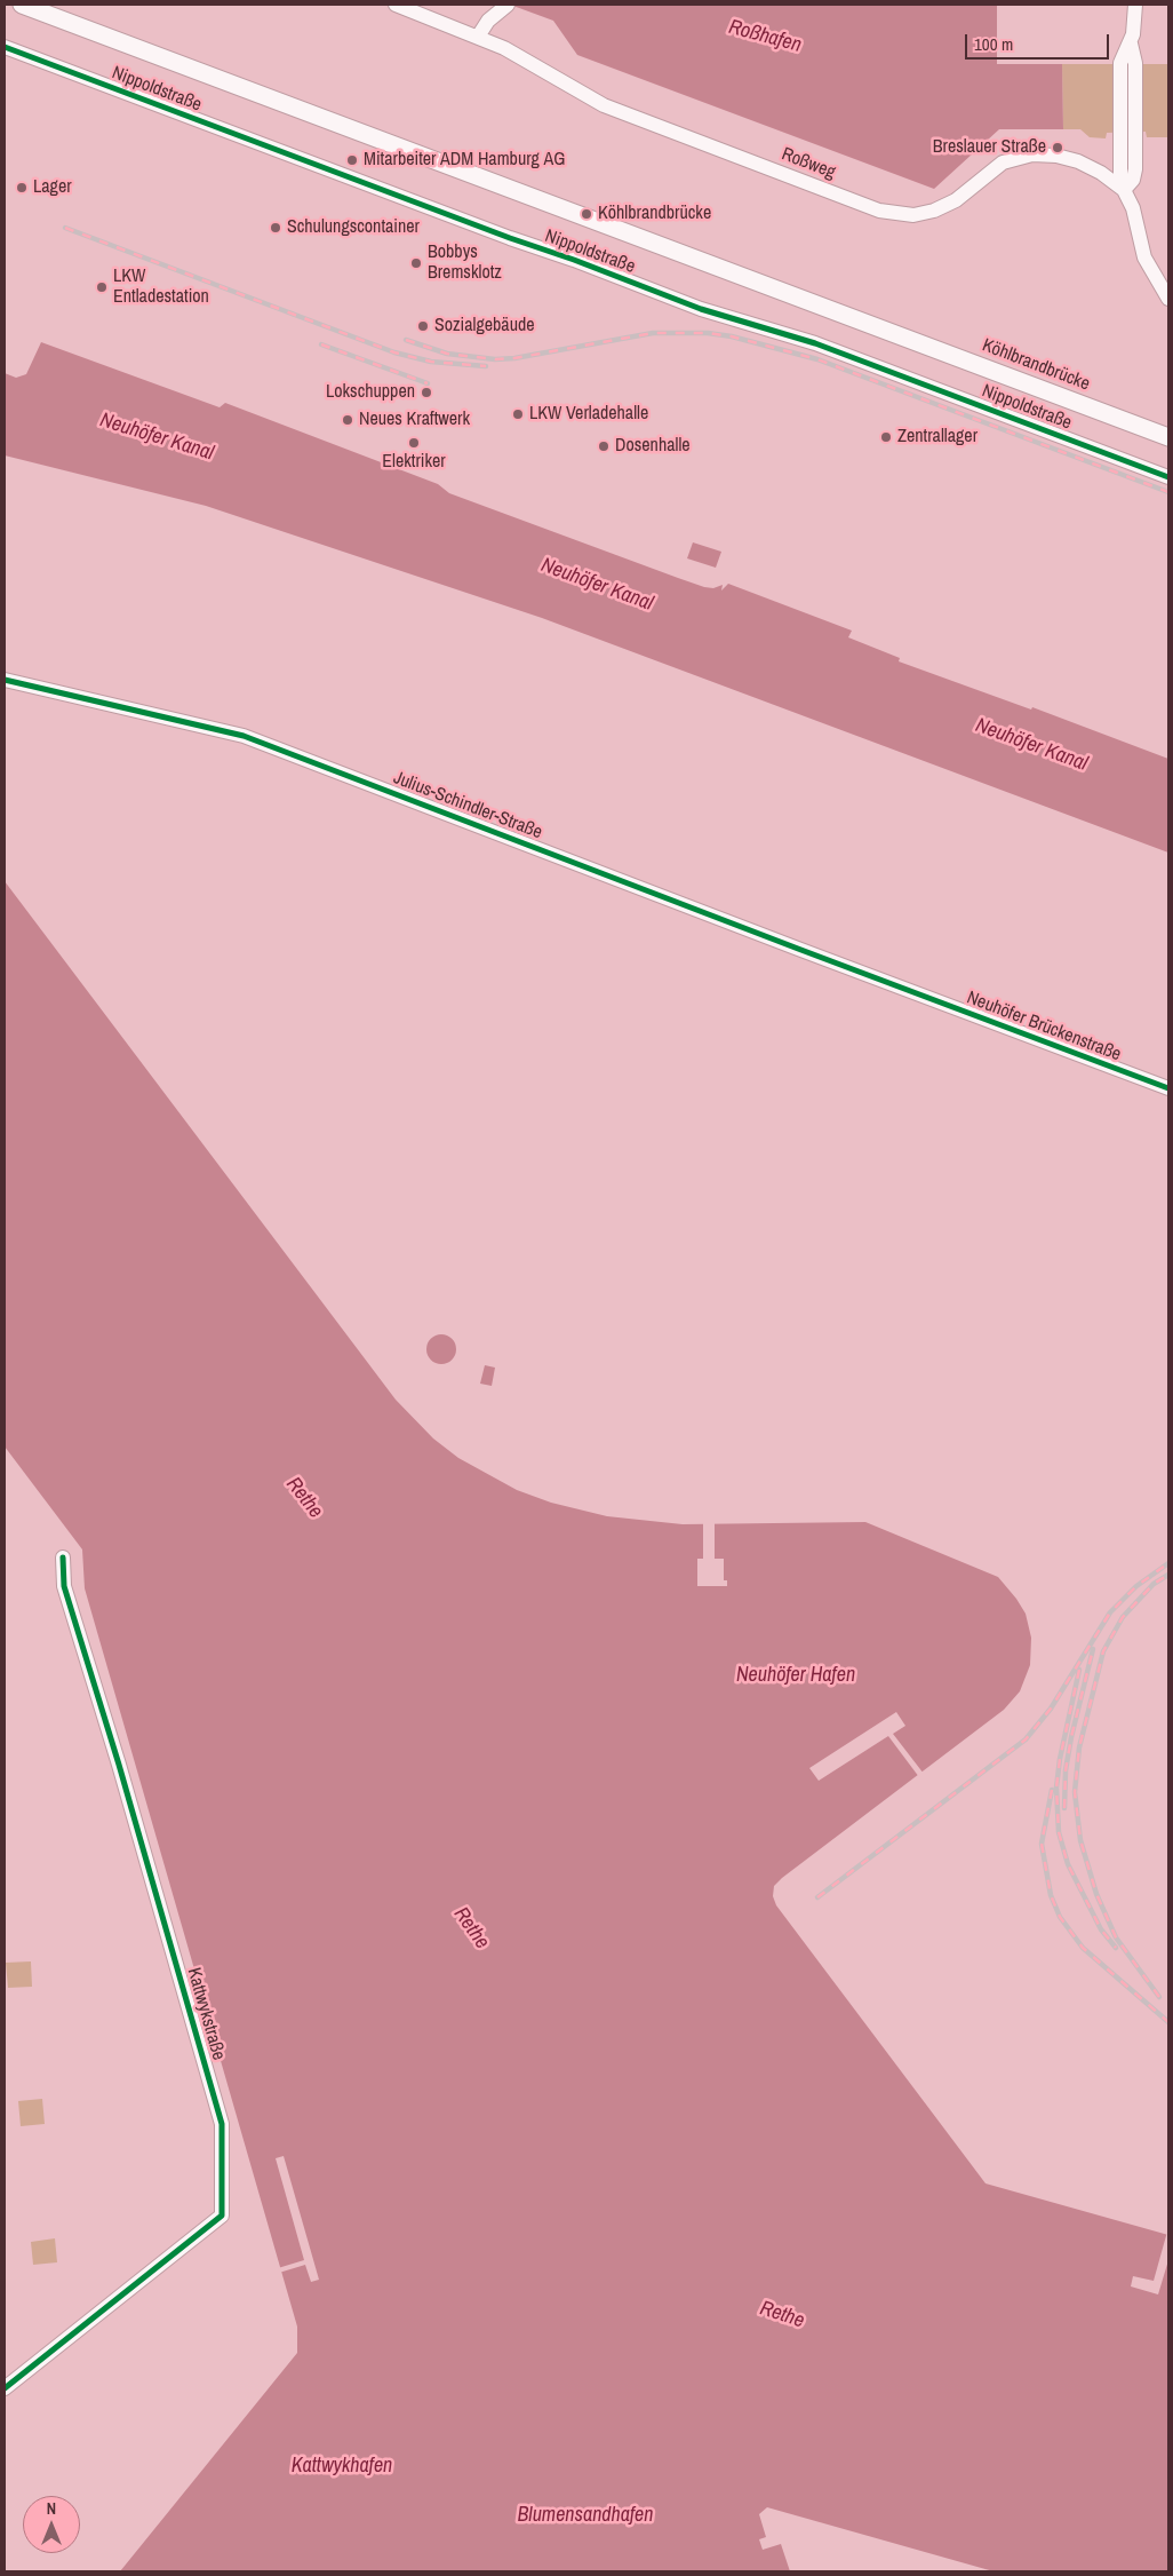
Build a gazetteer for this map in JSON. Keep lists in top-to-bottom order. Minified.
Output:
{"streets":{"main road":["Köhlbrandbrücke"],"street":["Nippoldstraße","Roßweg","Julius-Schindler-Straße","Neuhöfer Brückenstraße","Kattwykstraße"]},"crossings":[["Julius-Schindler-Straße","Neuhöfer Brückenstraße"]],"water":["Roßhafen","Neuhöfer Kanal","Rethe","Neuhöfer Hafen","Kattwykhafen","Blumensandhafen"],"places":["Breslauer Straße","Mitarbeiter ADM Hamburg AG","Lager","Köhlbrandbrücke","Schulungscontainer","Bobbys Bremsklotz","LKW Entladestation","Sozialgebäude","Lokschuppen","LKW Verladehalle","Neues Kraftwerk","Zentrallager","Elektriker","Dosenhalle"],"scale_bar":"100 m","north":"top"}
